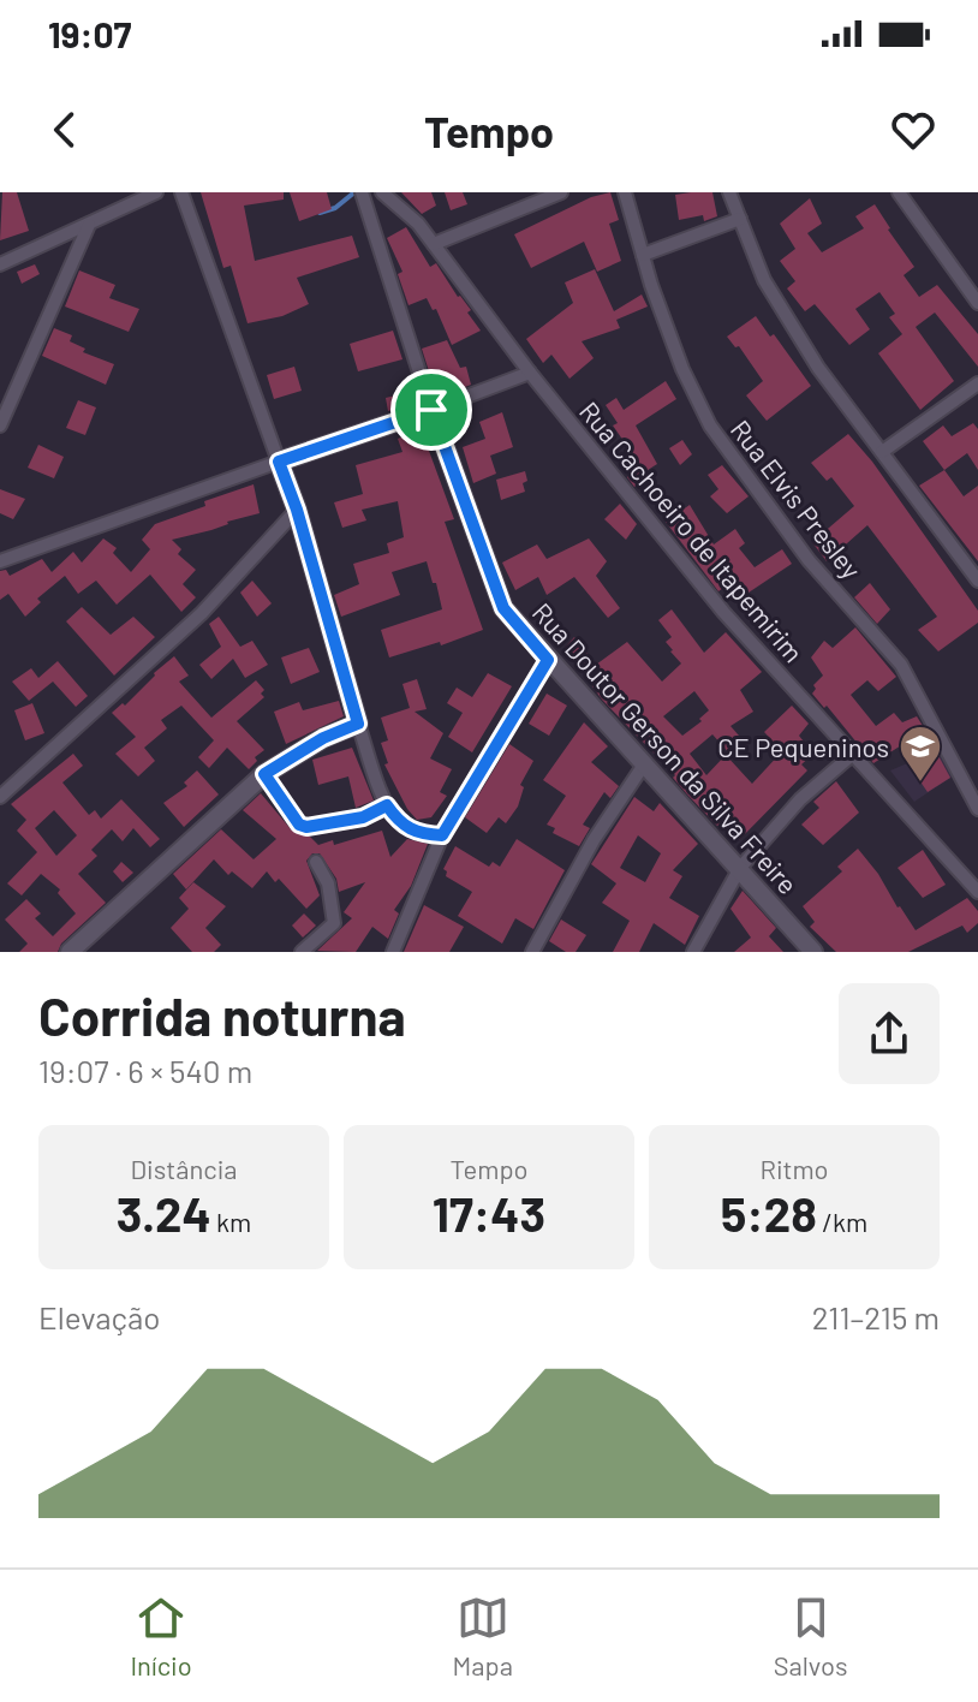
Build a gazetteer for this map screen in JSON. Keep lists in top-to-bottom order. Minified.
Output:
{"streets":{"street":["Rua Elvis Presley","Rua Cachoeiro de Itapemirim","Rua Doutor Gerson da Silva Freire"]},"places":{"school or university":["CE Pequeninos"]},"page":{"status":"19:07","header":"Tempo","heading":["Corrida noturna","19:07 · 6 × 540 m"],"stats":[["Distância","3.24 km"],["Tempo","17:43"],["Ritmo","5:28 /km"]],"chart":["Elevação","211–215 m"],"tabs":["Início","Mapa","Salvos"]}}
